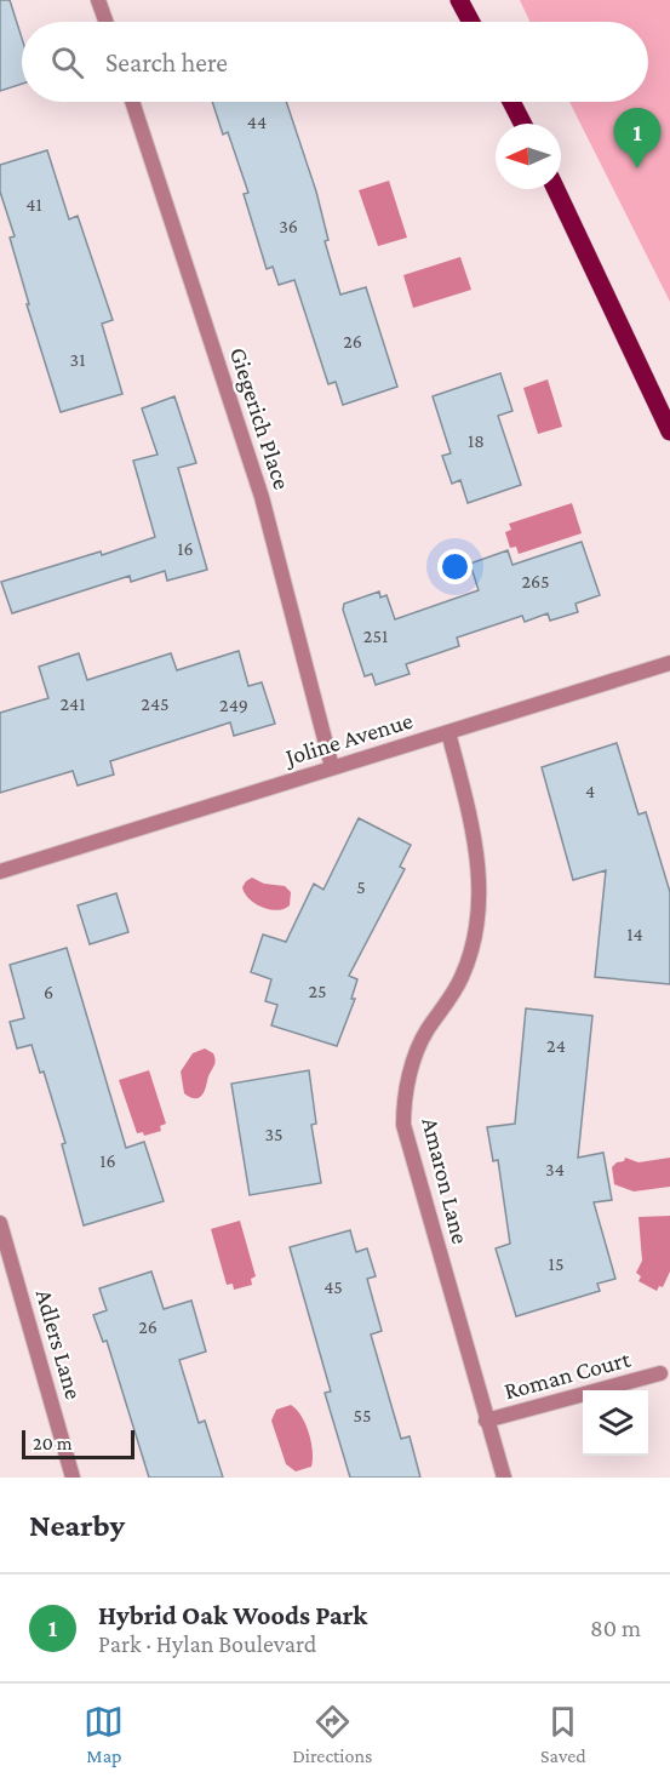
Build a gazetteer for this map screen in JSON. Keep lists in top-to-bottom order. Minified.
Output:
{"streets":{"street":["Giegerich Place","Joline Avenue","Amaron Lane","Adlers Lane","Roman Court"]},"crossings":[["Giegerich Place","Joline Avenue"],["Joline Avenue","Amaron Lane"],["Amaron Lane","Roman Court"]],"house_numbers":["44","41","36","26","31","18","16","265","251","241","245","249","4","5","14","25","6","24","35","16","34","15","45","26","55"],"scale_bar":"20 m","north":"left","page":{"search":"Search here","pins":"1","scale":"20 m","heading":"Nearby","list":[{"mark":"1","name":"Hybrid Oak Woods Park","note":"Park · Hylan Boulevard","value":"80 m"}],"nav":["Map","Directions","Saved"]}}
